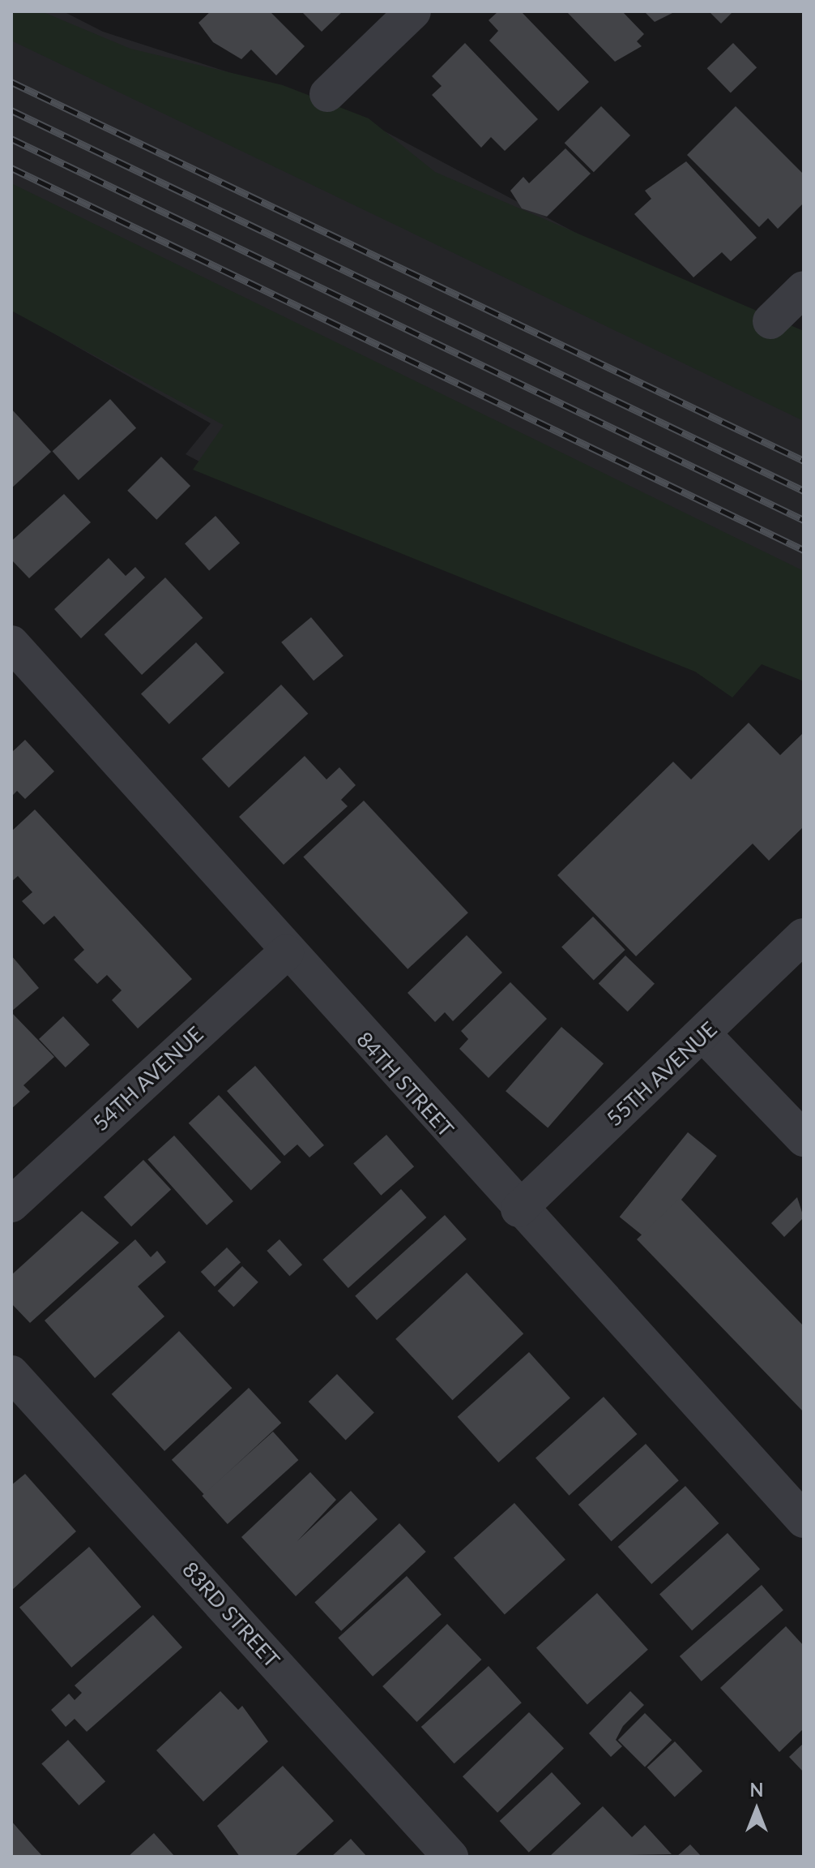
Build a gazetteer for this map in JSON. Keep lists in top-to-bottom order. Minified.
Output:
{"streets":{"street":["55TH AVENUE","54TH AVENUE","84TH STREET","83RD STREET"]},"crossings":[["55TH AVENUE","84TH STREET"],["54TH AVENUE","84TH STREET"]],"north":"top"}
